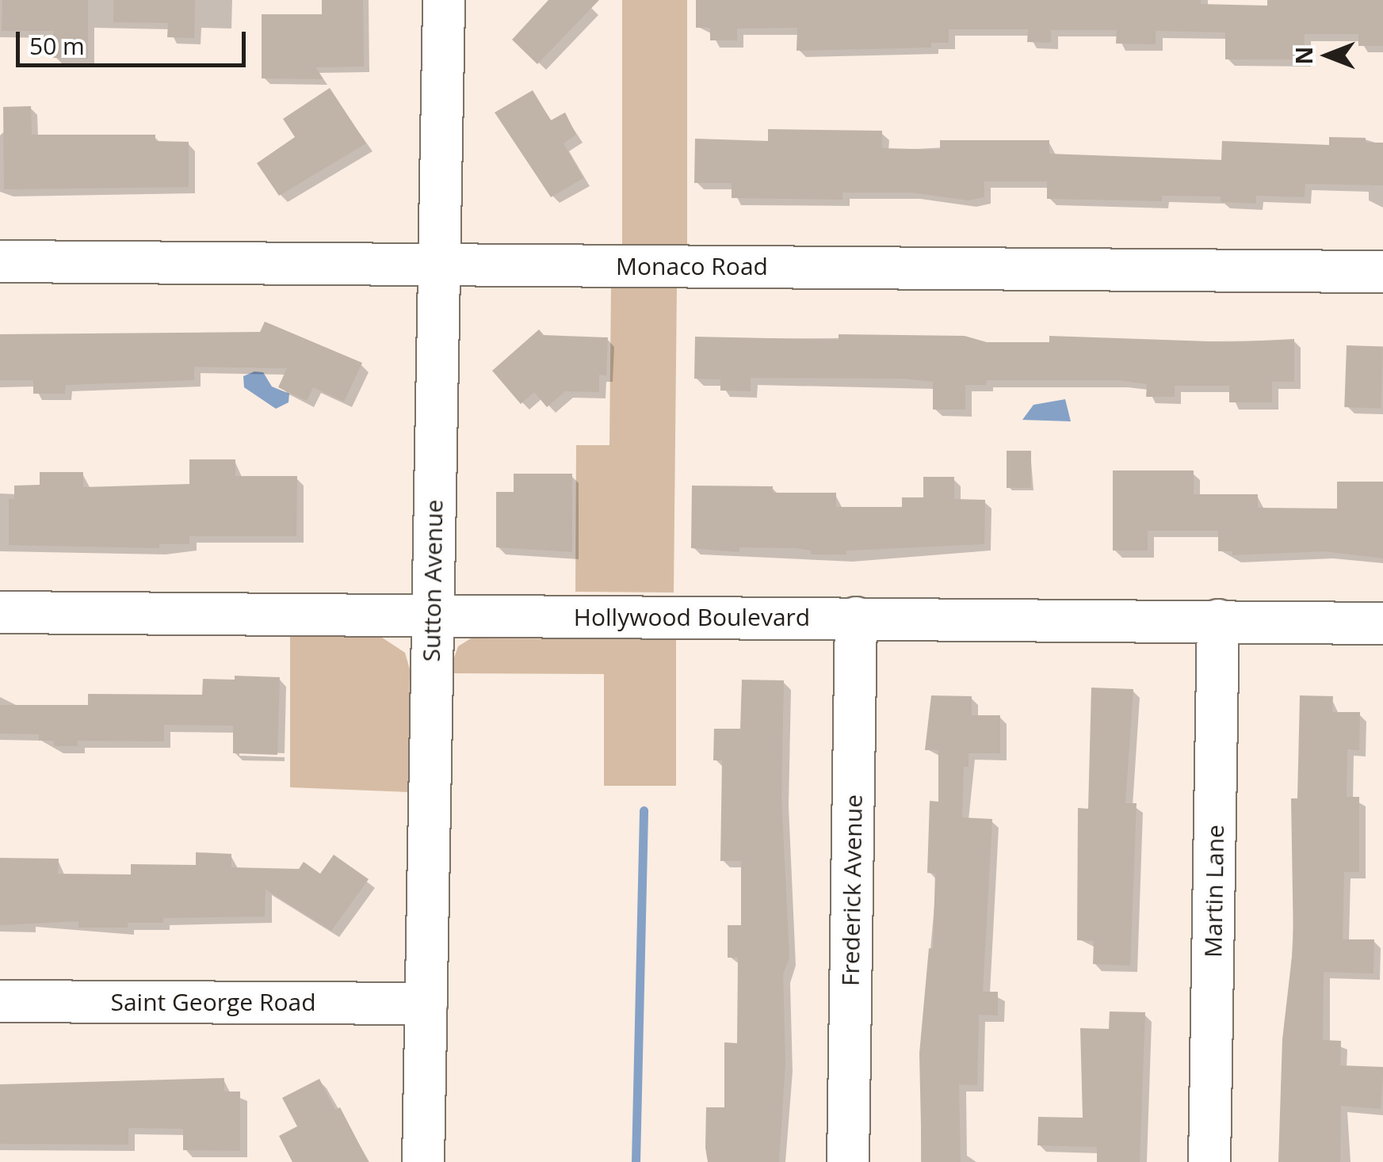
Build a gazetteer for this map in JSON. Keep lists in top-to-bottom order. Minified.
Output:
{"streets":{"street":["Monaco Road","Sutton Avenue","Hollywood Boulevard","Frederick Avenue","Martin Lane","Saint George Road"]},"crossings":[["Monaco Road","Sutton Avenue"],["Sutton Avenue","Hollywood Boulevard"],["Sutton Avenue","Saint George Road"],["Hollywood Boulevard","Frederick Avenue"],["Hollywood Boulevard","Martin Lane"]],"scale_bar":"50 m","north":"left"}
